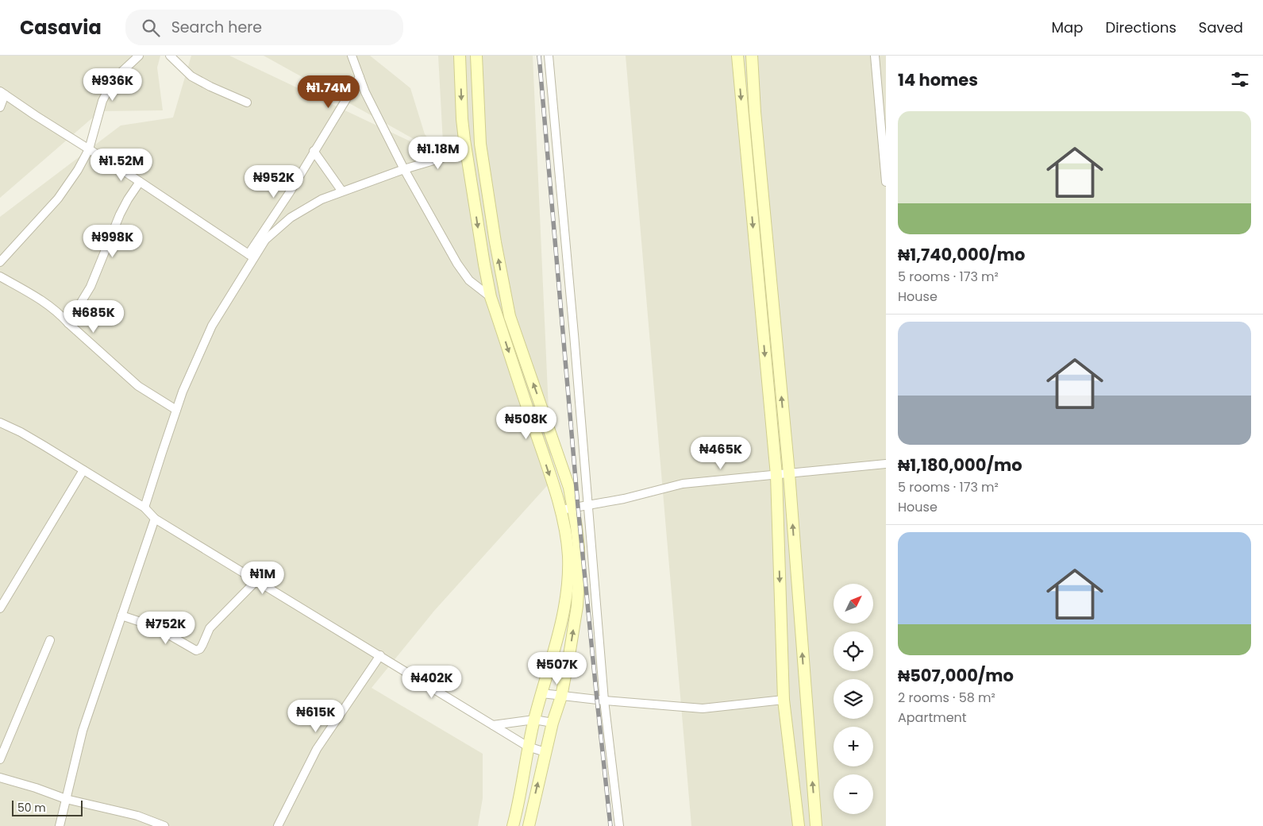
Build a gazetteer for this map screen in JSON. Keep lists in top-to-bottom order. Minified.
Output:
{"scale_bar":"50 m","north":"top right","page":{"header":"Casavia","search":"Search here","nav":["Map","Directions","Saved"],"heading":"14 homes","price":["₦936K","₦1.74M","₦1.18M","₦1.52M","₦952K","₦998K","₦685K","₦508K","₦465K","₦1M","₦752K","₦507K","₦402K","₦615K"],"list":[{"name":"₦1,740,000/mo","note":"5 rooms · 173 m² · House"},{"name":"₦1,180,000/mo","note":"5 rooms · 173 m² · House"},{"name":"₦507,000/mo","note":"2 rooms · 58 m² · Apartment"}],"map_buttons":["+","−"],"scale":"50 m"}}
